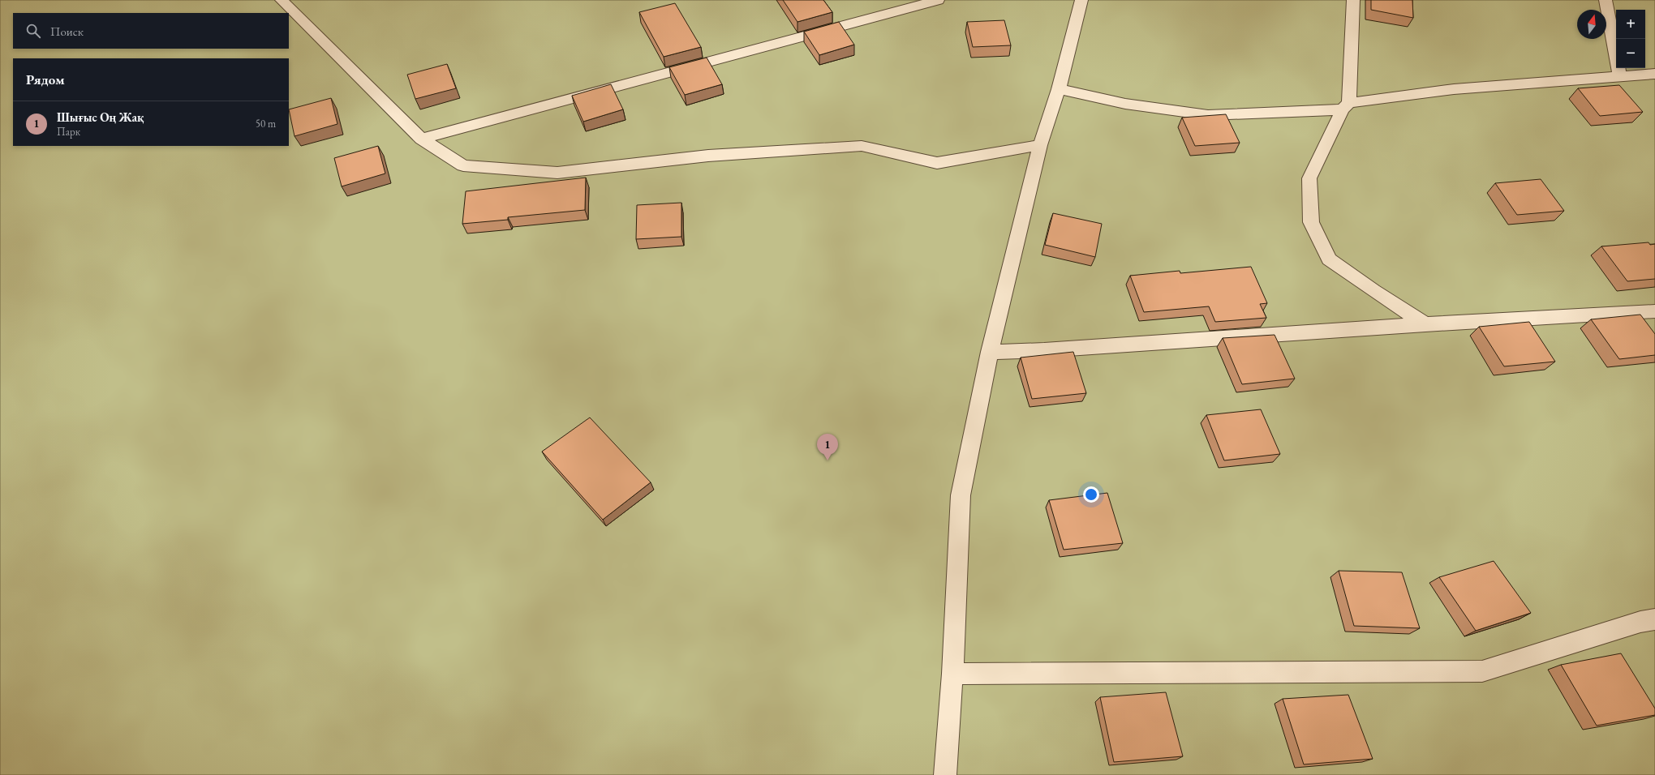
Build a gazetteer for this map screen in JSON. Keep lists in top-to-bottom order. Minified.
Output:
{"north":"top","page":{"map_buttons":["+","−"],"search":"Поиск","heading":"Рядом","list":[{"mark":"1","name":"Шығыс Оң Жақ","note":"Парк","value":"50 m"}],"pins":"1"}}
